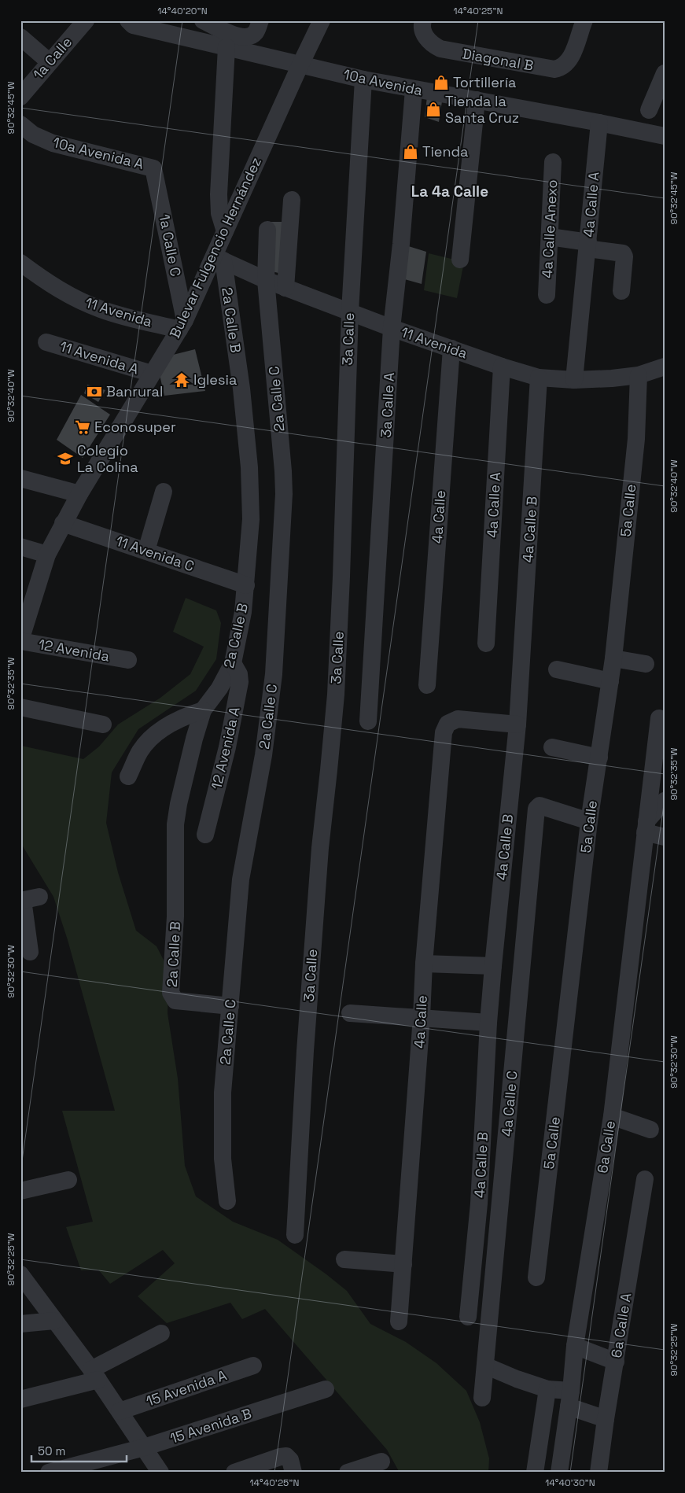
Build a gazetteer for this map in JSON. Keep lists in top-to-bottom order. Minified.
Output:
{"streets":{"street":["1a Calle","Diagonal B","10a Avenida","10a Avenida A","4a Calle A","4a Calle Anexo","1a Calle C","Bulevar Fulgencio Hernández","11 Avenida","2a Calle B","3a Calle","11 Avenida A","2a Calle C","3a Calle A","5a Calle","4a Calle","4a Calle B","11 Avenida C","12 Avenida","12 Avenida A","4a Calle C","6a Calle","6a Calle A","15 Avenida A","15 Avenida B"]},"crossings":[["10a Avenida","4a Calle A"],["10a Avenida","Bulevar Fulgencio Hernández"],["10a Avenida","3a Calle"],["10a Avenida","3a Calle A"],["10a Avenida A","1a Calle C"],["4a Calle A","11 Avenida"],["1a Calle C","Bulevar Fulgencio Hernández"],["1a Calle C","11 Avenida"],["Bulevar Fulgencio Hernández","11 Avenida"],["Bulevar Fulgencio Hernández","2a Calle B"],["Bulevar Fulgencio Hernández","11 Avenida A"],["Bulevar Fulgencio Hernández","11 Avenida C"],["Bulevar Fulgencio Hernández","12 Avenida"],["11 Avenida","2a Calle B"],["11 Avenida","3a Calle"],["11 Avenida","2a Calle C"],["11 Avenida","3a Calle A"],["11 Avenida","5a Calle"],["11 Avenida","4a Calle"],["11 Avenida","4a Calle B"],["2a Calle B","2a Calle C"],["2a Calle B","11 Avenida C"],["2a Calle B","12 Avenida A"],["5a Calle","4a Calle C"],["4a Calle","4a Calle B"]],"districts":["La 4a Calle"],"places":{"shop":["Tortillería","Tienda la Santa Cruz","Tienda"],"temple":["Iglesia"],"bank":["Banrural"],"supermarket":["Econosuper"],"school or university":["Colegio La Colina"]},"scale_bar":"50 m","coordinates":["14°40'20\"N","14°40'25\"N","90°32'45\"W","90°32'40\"W","90°32'35\"W","90°32'30\"W","90°32'25\"W","14°40'30\"N"]}
